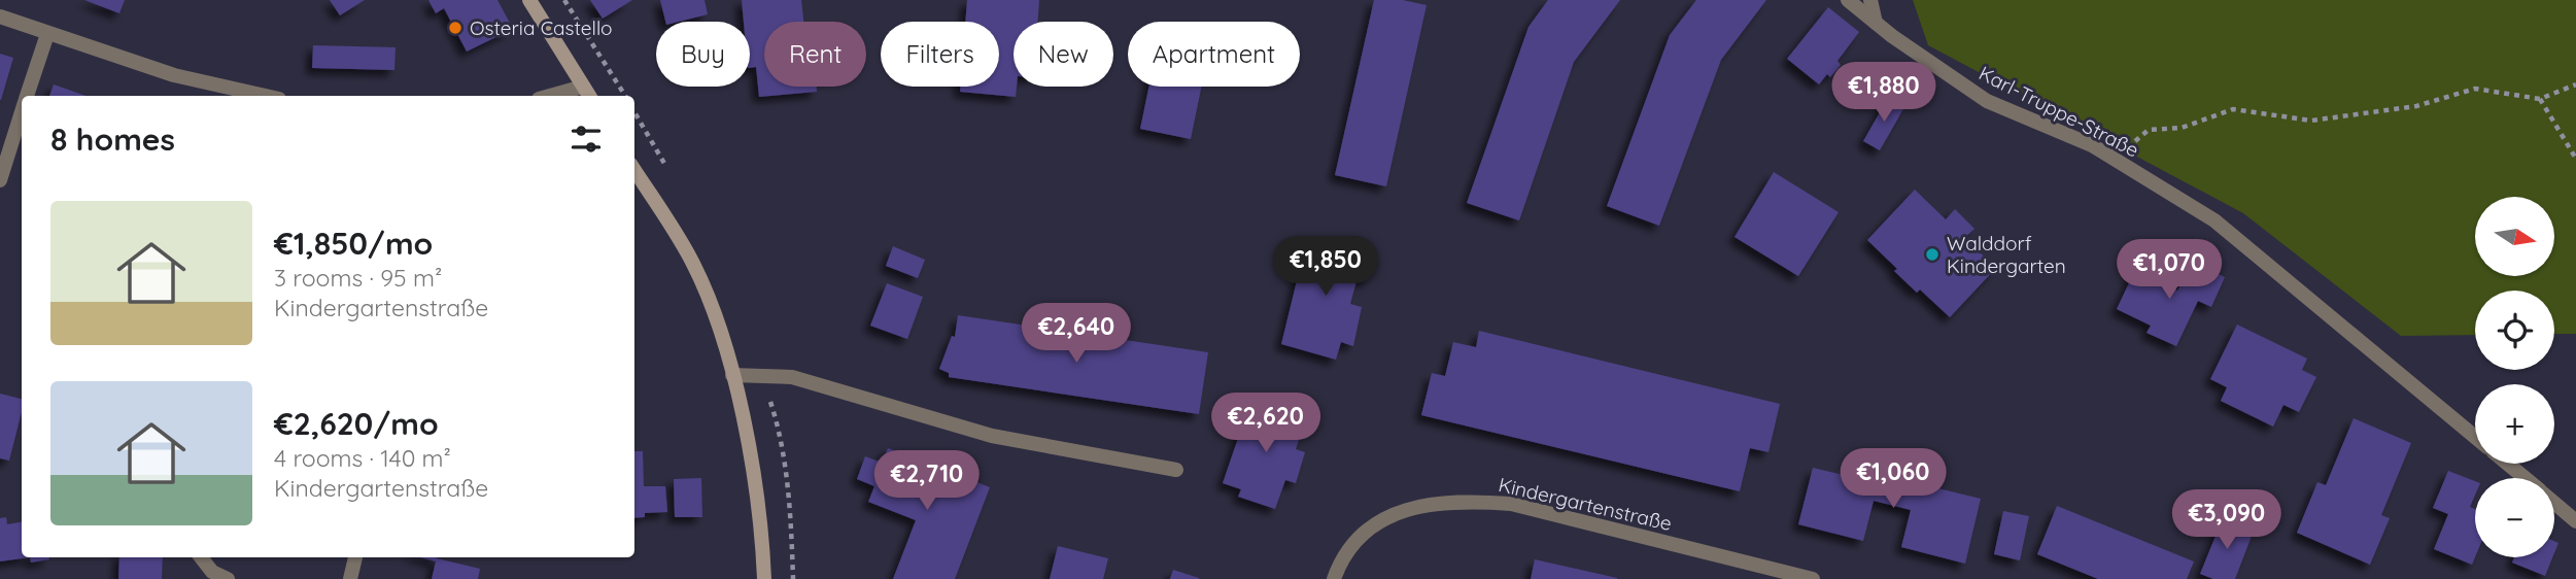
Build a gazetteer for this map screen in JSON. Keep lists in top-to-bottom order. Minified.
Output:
{"streets":{"street":["Karl-Truppe-Straße","Kindergartenstraße"]},"places":["Osteria Castello","Walddorf Kindergarten"],"north":"right","page":{"chip":["Buy","Rent","Filters","New","Apartment"],"price":["€1,880","€1,850","€1,070","€2,640","€2,620","€1,060","€2,710","€3,090"],"heading":"8 homes","list":[{"name":"€1,850/mo","note":"3 rooms · 95 m² · Kindergartenstraße"},{"name":"€2,620/mo","note":"4 rooms · 140 m² · Kindergartenstraße"}],"map_buttons":["+","−"]}}
